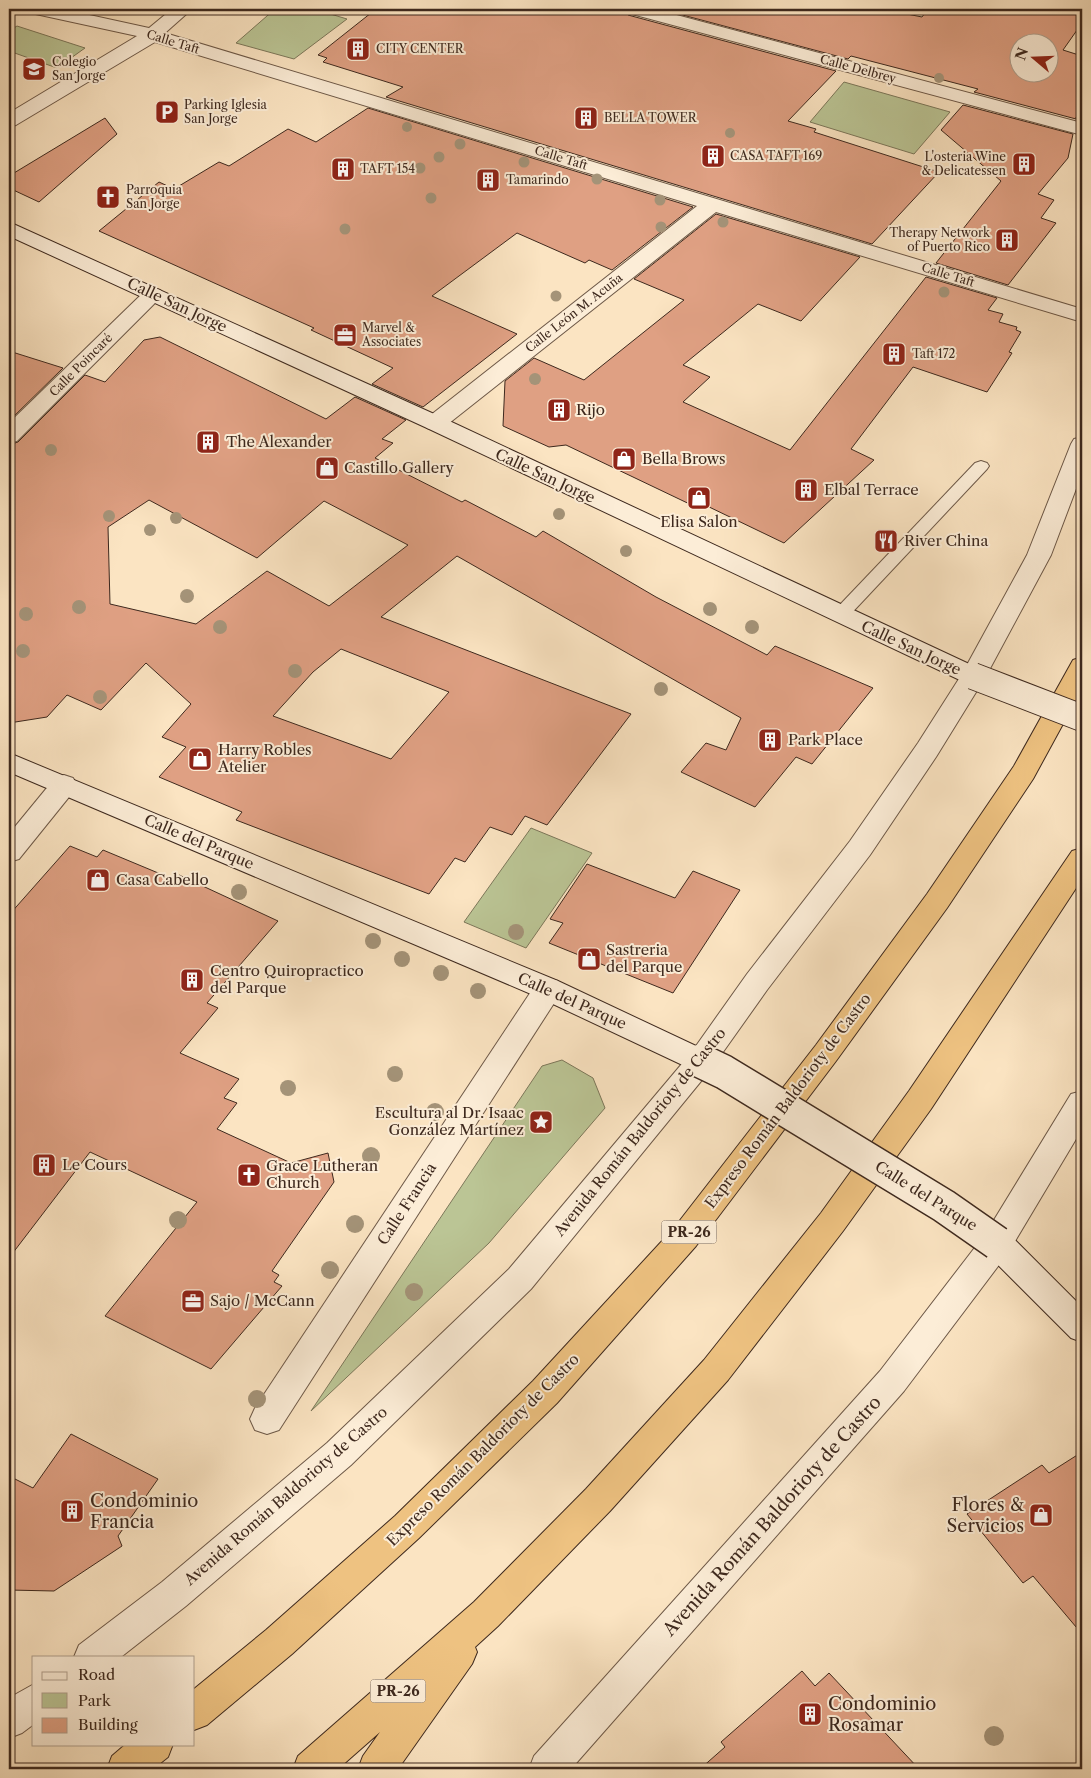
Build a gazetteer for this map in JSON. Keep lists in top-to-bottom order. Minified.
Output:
{"streets":{"highway":["Expreso Román Baldorioty de Castro","PR-26"],"street":["Calle Taft","Calle Delbrey","Calle San Jorge","Calle León M. Acuña","Calle Poincaré","Calle del Parque","Avenida Román Baldorioty de Castro","Calle Francia"]},"crossings":[["Calle Taft","Calle León M. Acuña"],["Calle San Jorge","Calle León M. Acuña"],["Calle San Jorge","Calle Poincaré"],["Calle San Jorge","Avenida Román Baldorioty de Castro"],["Calle del Parque","Avenida Román Baldorioty de Castro"],["Calle del Parque","Calle Francia"]],"places":{"building":["CITY CENTER","BELLA TOWER","CASA TAFT 169","L'osteria Wine & Delicatessen","TAFT 154","Tamarindo","Therapy Network of Puerto Rico","Taft 172","Rijo","The Alexander","Elbal Terrace","Park Place","Centro Quiropractico del Parque","Le Cours","Condominio Francia","Condominio Rosamar"],"school or university":["Colegio San Jorge"],"parking":["Parking Iglesia San Jorge"],"church":["Parroquia San Jorge","Grace Lutheran Church"],"office":["Marvel & Associates","Sajo / McCann"],"shop":["Bella Brows","Castillo Gallery","Elisa Salon","Harry Robles Atelier","Casa Cabello","Sastreria del Parque","Flores & Servicios"],"restaurant":["River China"],"place":["Escultura al Dr. Isaac González Martínez"]},"legend":["Road","Park","Building"],"north":"left"}
